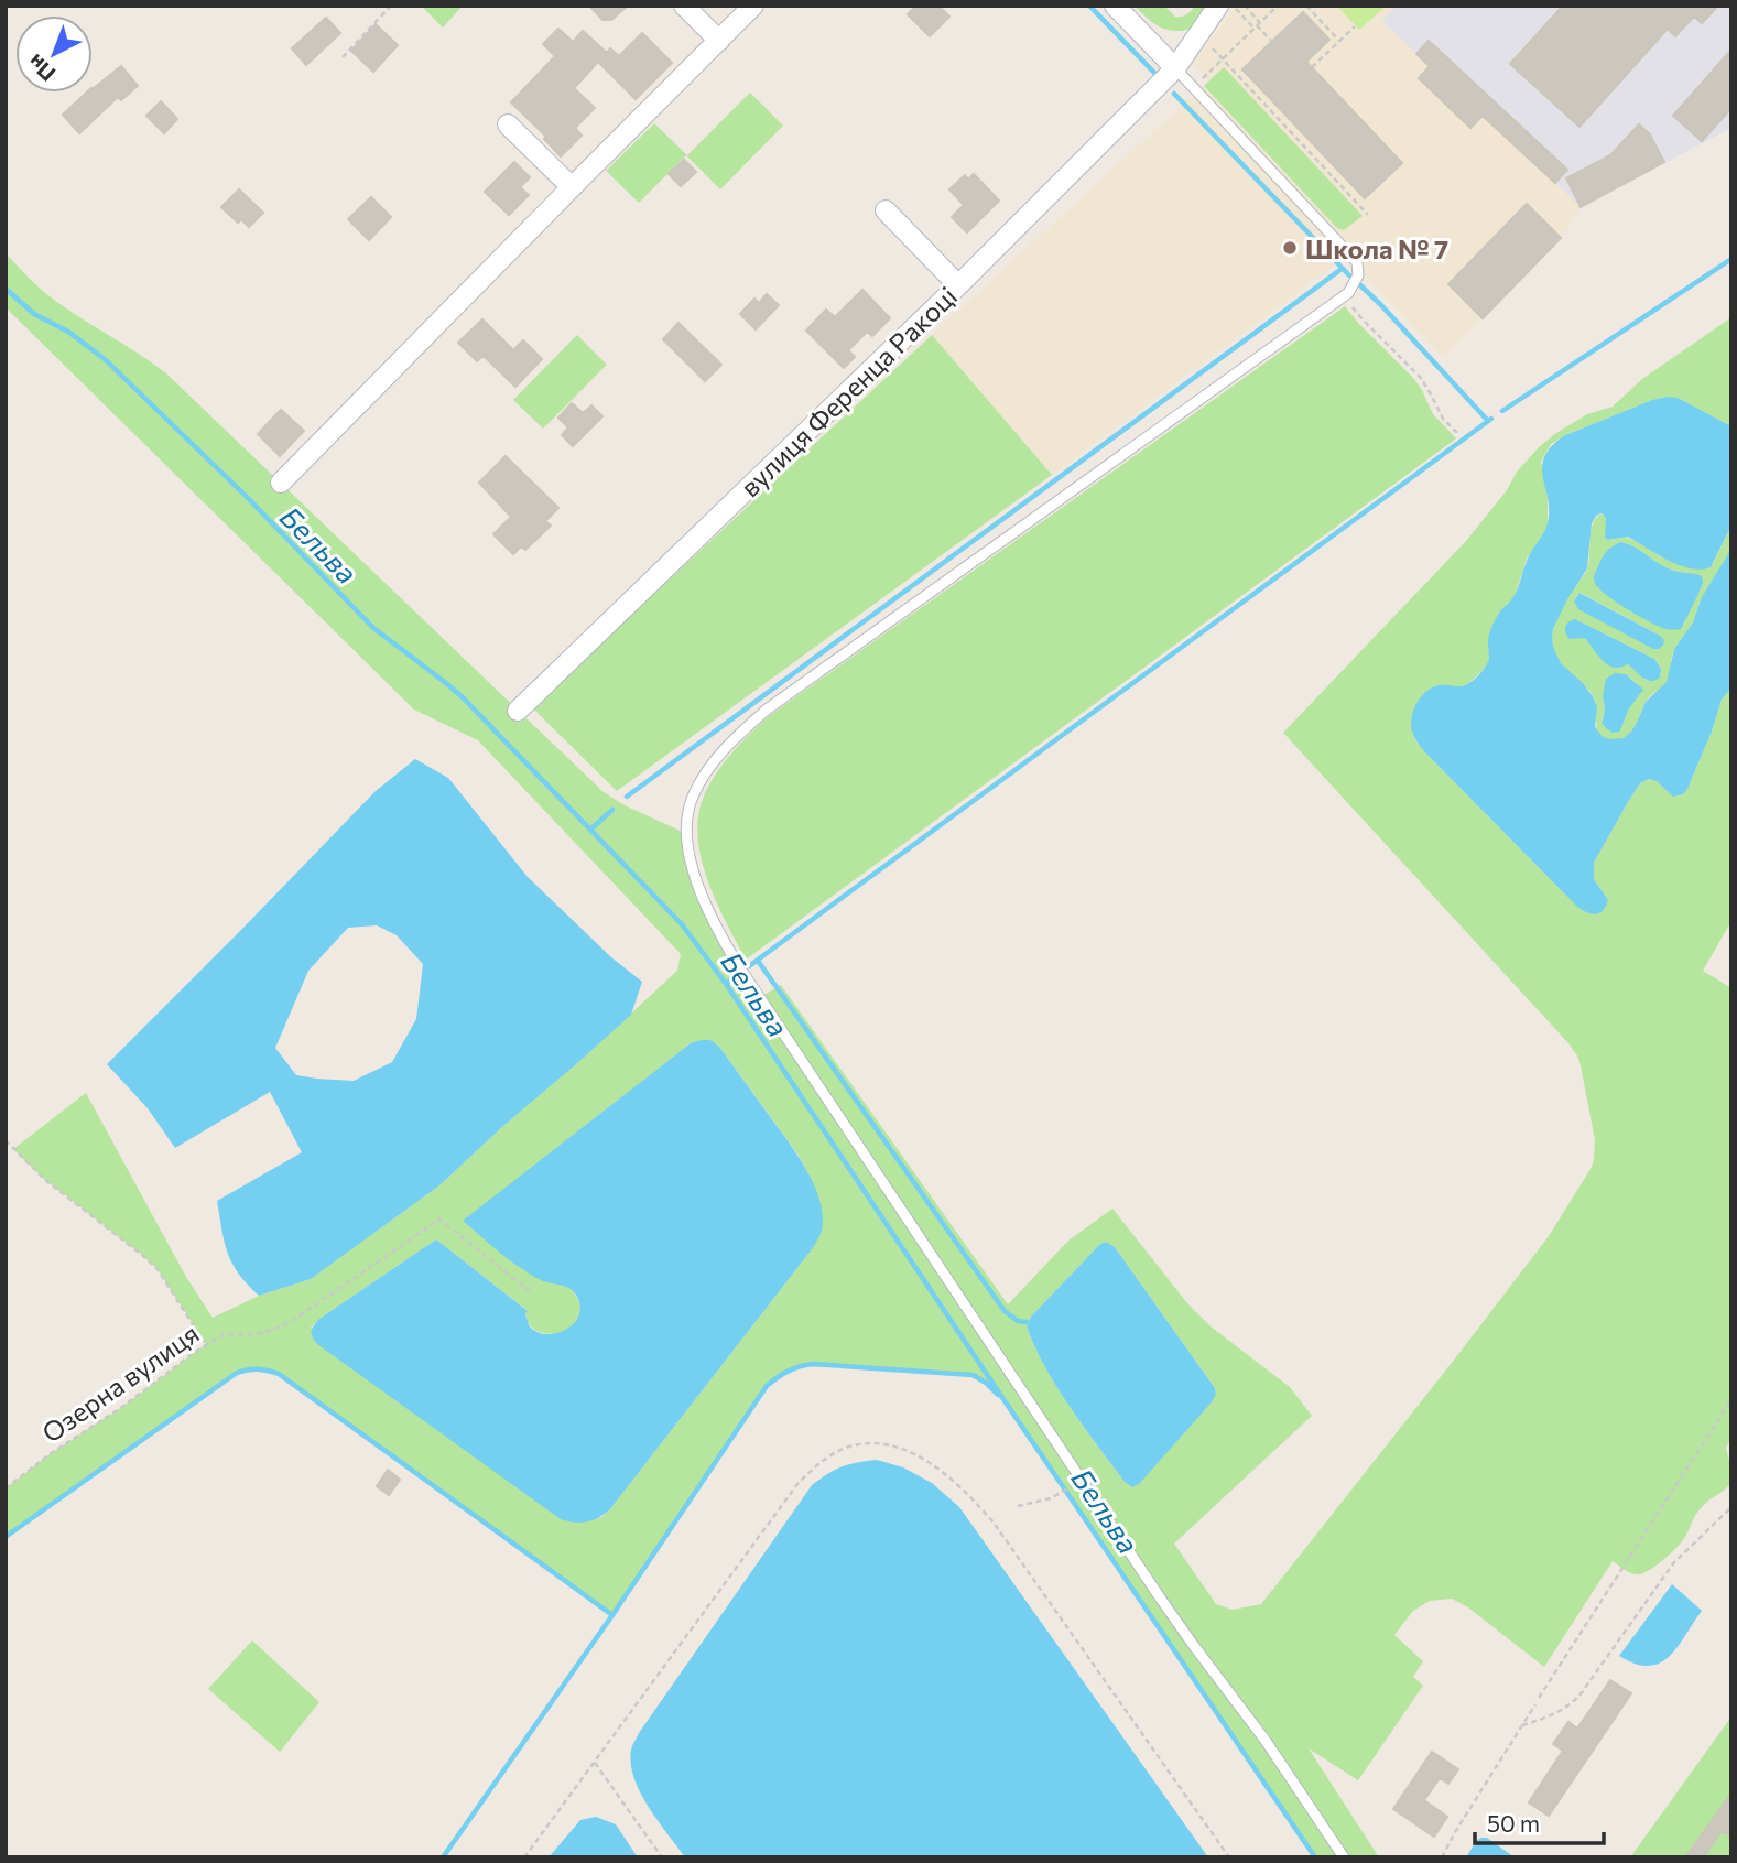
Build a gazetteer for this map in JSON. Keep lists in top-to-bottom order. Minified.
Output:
{"streets":{"street":["вулиця Ференца Ракоці"],"path":["Озерна вулиця"]},"water":["Бельва"],"places":["Школа № 7"],"scale_bar":"50 m","north":"bottom left"}
